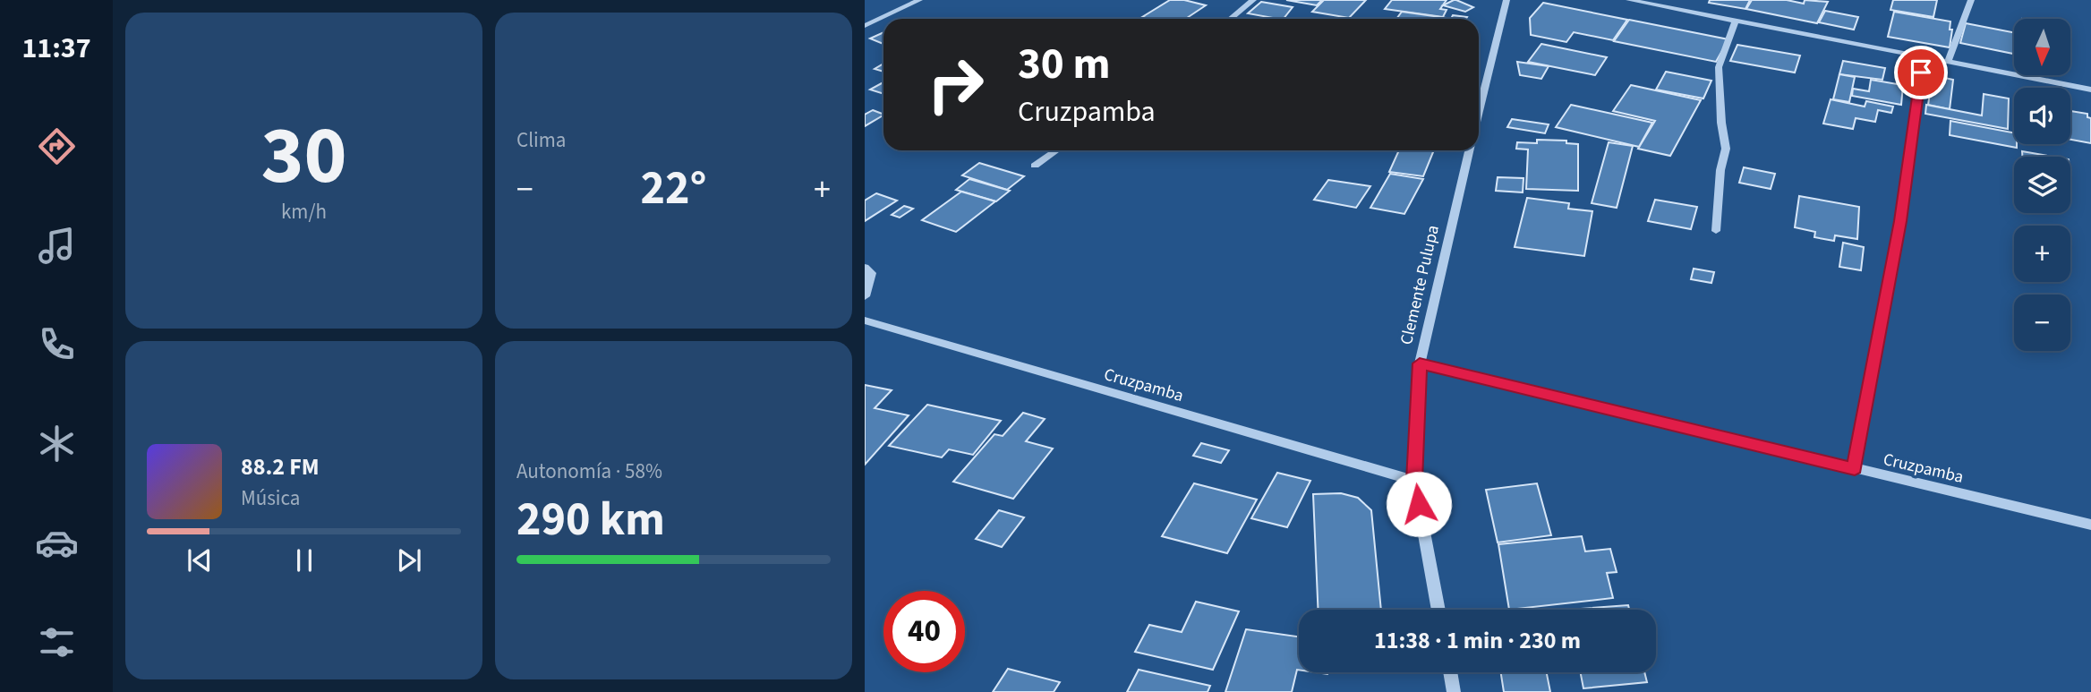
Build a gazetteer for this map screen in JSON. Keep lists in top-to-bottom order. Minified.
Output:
{"streets":{"street":["Clemente Pulupa","Cruzpamba"]},"crossings":[["Clemente Pulupa","Cruzpamba"]],"north":"bottom","page":{"tabs":"11:37","tile":[["30","km/h"],"Clima",["Autonomía · 58%","290 km"]],"map_buttons":["+","−"],"turn":["30 m","Cruzpamba"],"heat":["−","22°","+"],"song":["88.2 FM","Música"],"limit":"40","trip":"11:38 · 1 min · 230 m"}}
